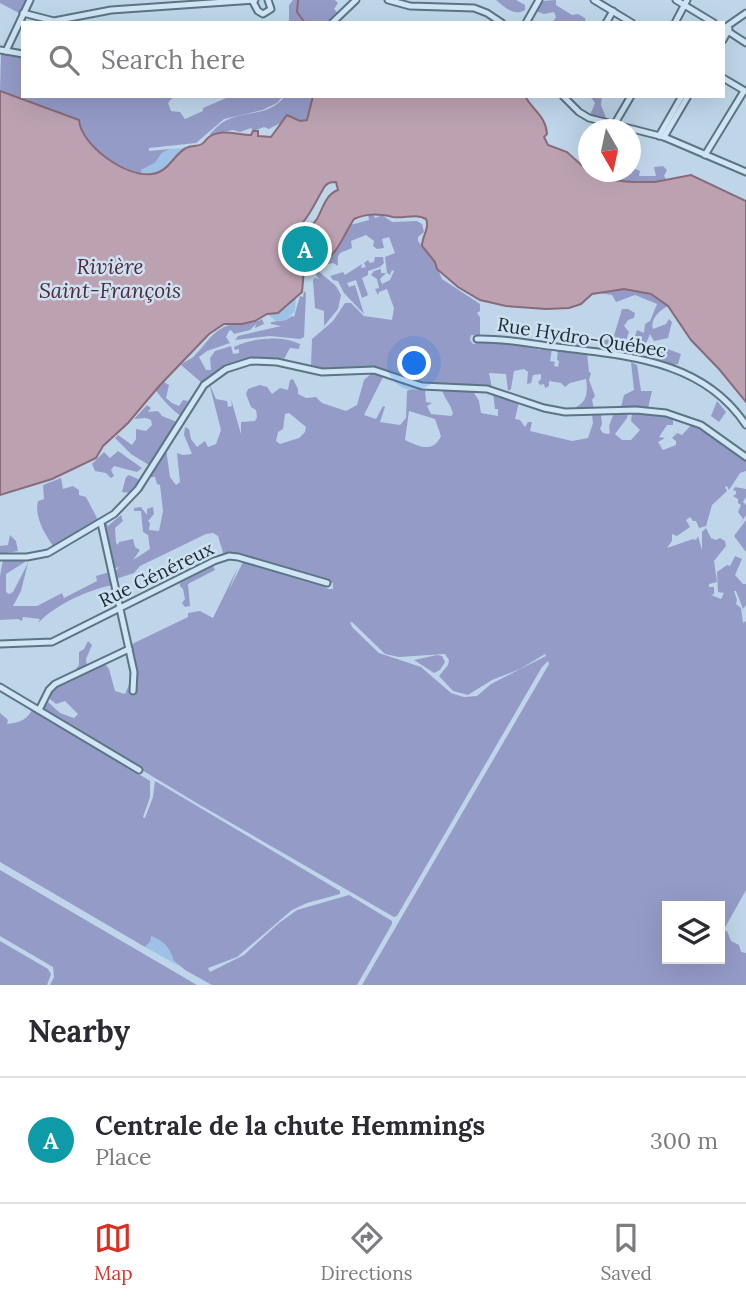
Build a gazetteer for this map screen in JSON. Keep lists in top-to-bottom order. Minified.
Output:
{"streets":{"street":["Rue Hydro-Québec","Rue Généreux"]},"water":["Rivière Saint-François"],"north":"bottom","page":{"search":"Search here","pins":"A","heading":"Nearby","list":[{"mark":"A","name":"Centrale de la chute Hemmings","note":"Place","value":"300 m"}],"nav":["Map","Directions","Saved"]}}
